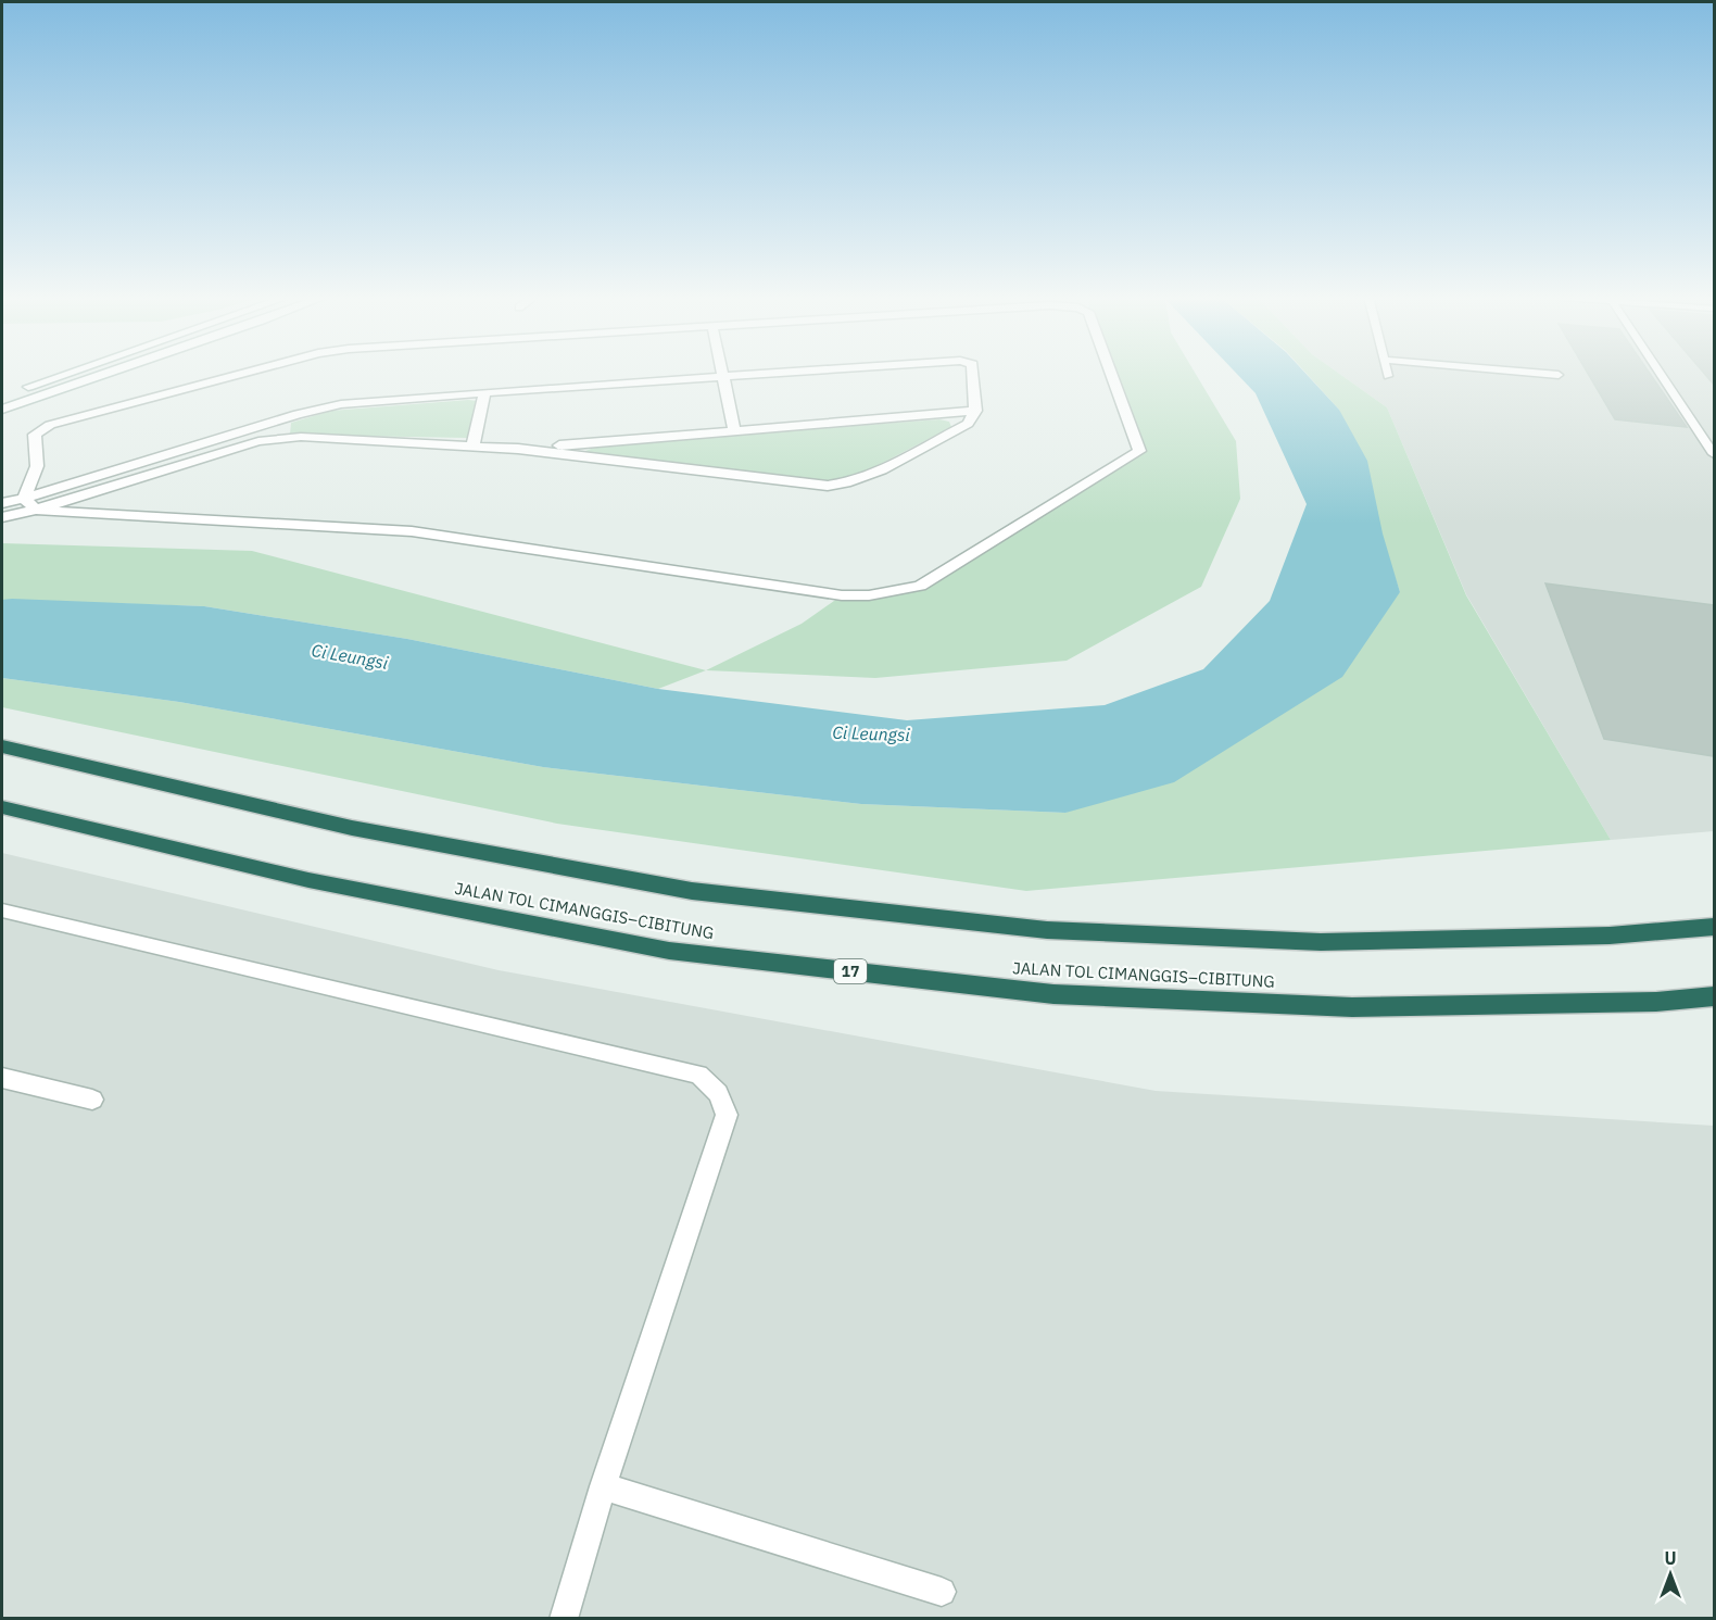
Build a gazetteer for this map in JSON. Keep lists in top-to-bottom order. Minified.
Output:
{"streets":{"highway":["JALAN TOL CIMANGGIS–CIBITUNG","17"]},"water":["Ci Leungsi"],"north":"top"}
